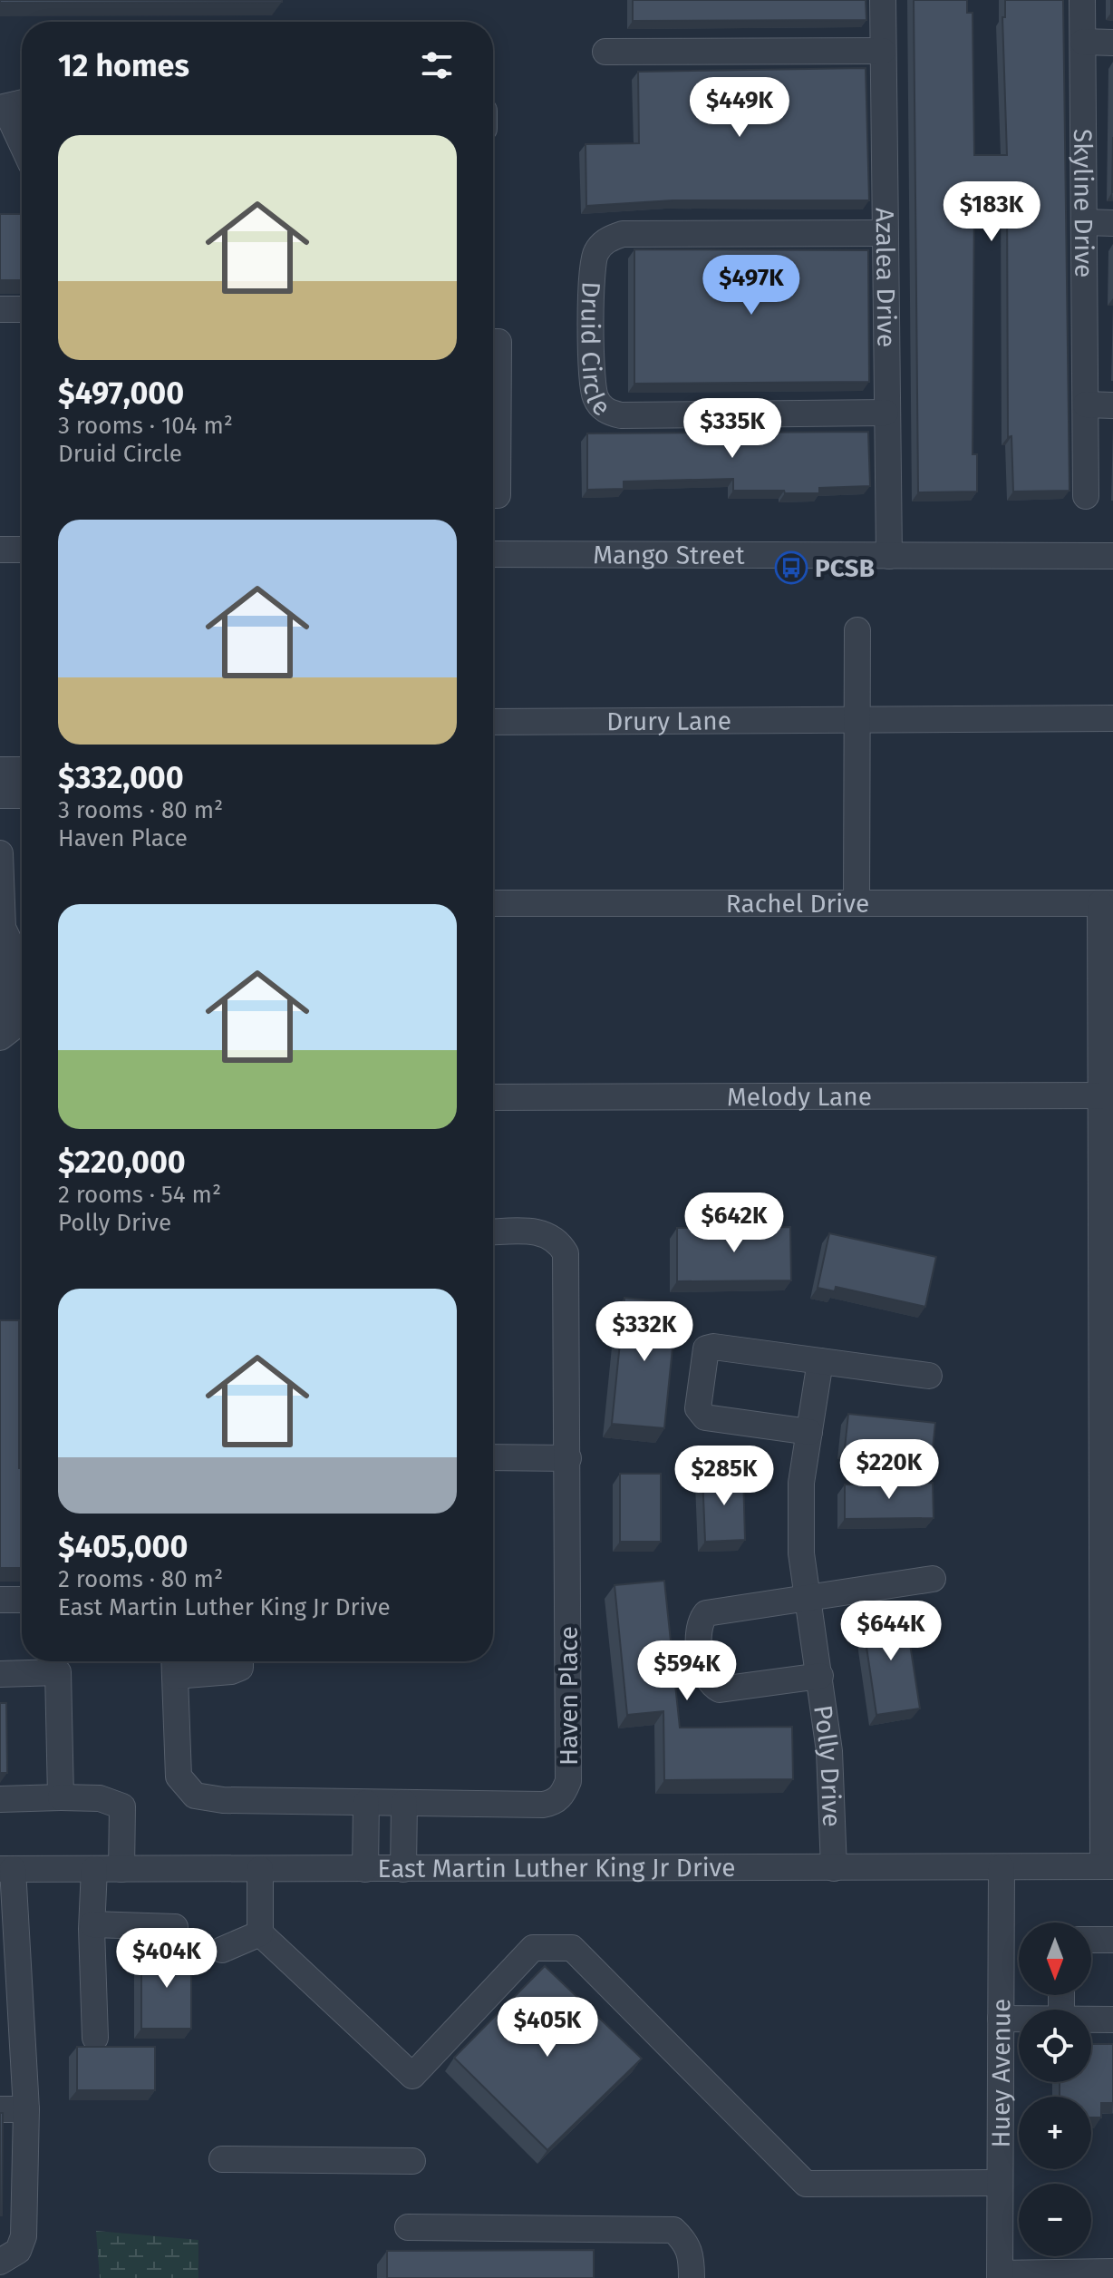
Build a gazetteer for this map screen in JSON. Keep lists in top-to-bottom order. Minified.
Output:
{"streets":{"street":["Skyline Drive","Azalea Drive","Druid Circle","Mango Street","Drury Lane","Rachel Drive","Melody Lane","Haven Place","Polly Drive","East Martin Luther King Jr Drive","Huey Avenue"]},"crossings":[["Azalea Drive","Druid Circle"],["Azalea Drive","Mango Street"],["Polly Drive","East Martin Luther King Jr Drive"],["East Martin Luther King Jr Drive","Huey Avenue"]],"places":{"bus stop":["PCSB"]},"north":"bottom","page":{"heading":"12 homes","price":["$449K","$183K","$497K","$335K","$642K","$332K","$220K","$285K","$644K","$594K","$404K","$405K"],"list":[{"name":"$497,000","note":"3 rooms · 104 m² · Druid Circle"},{"name":"$332,000","note":"3 rooms · 80 m² · Haven Place"},{"name":"$220,000","note":"2 rooms · 54 m² · Polly Drive"},{"name":"$405,000","note":"2 rooms · 80 m² · East Martin Luther King Jr Drive"}],"map_buttons":["+","−"]}}
